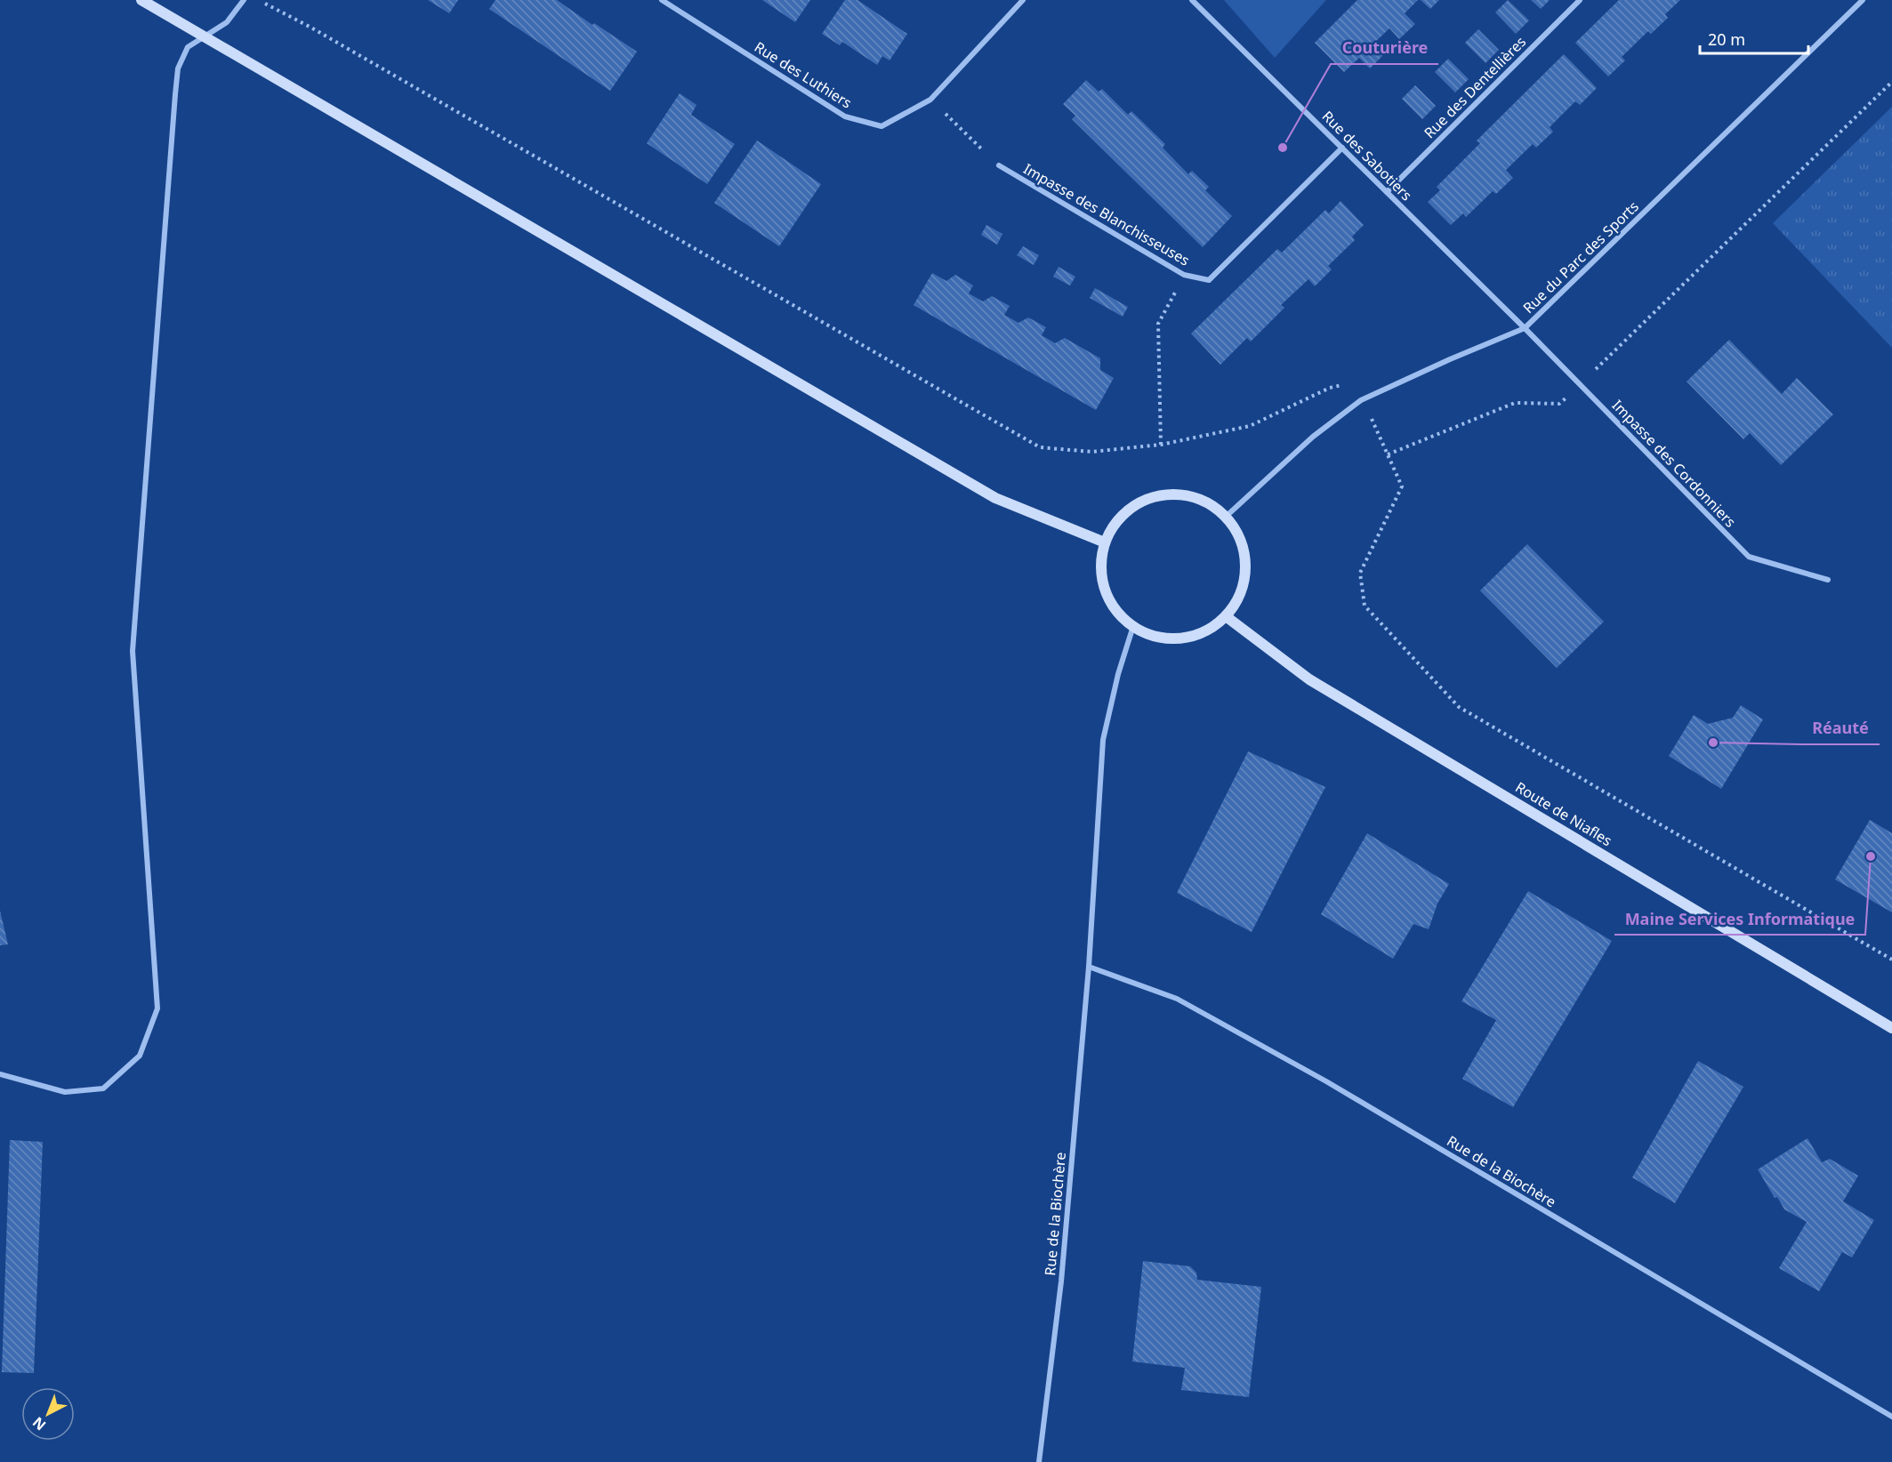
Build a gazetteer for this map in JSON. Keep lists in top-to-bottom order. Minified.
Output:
{"streets":{"street":["Rue des Luthiers","Rue des Dentellières","Rue des Sabotiers","Impasse des Blanchisseuses","Rue du Parc des Sports","Impasse des Cordonniers","Route de Niafles","Rue de la Biochère"]},"crossings":[["Rue des Dentellières","Rue des Sabotiers"],["Rue des Sabotiers","Impasse des Blanchisseuses"],["Rue des Sabotiers","Rue du Parc des Sports"],["Rue des Sabotiers","Impasse des Cordonniers"],["Rue du Parc des Sports","Impasse des Cordonniers"],["Rue du Parc des Sports","Route de Niafles"],["Rue du Parc des Sports","Rue de la Biochère"],["Route de Niafles","Rue de la Biochère"]],"places":["Couturière","Réauté","Maine Services Informatique"],"scale_bar":"20 m","north":"bottom left"}
